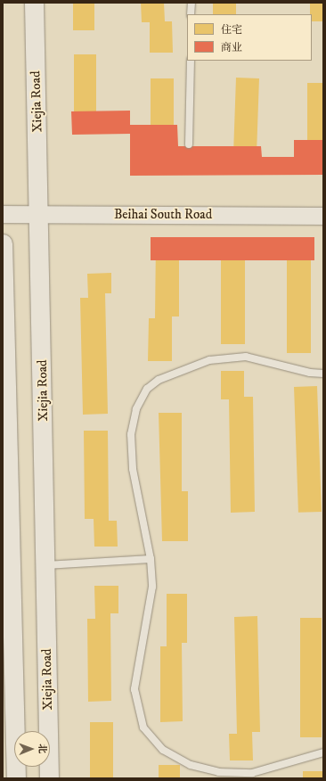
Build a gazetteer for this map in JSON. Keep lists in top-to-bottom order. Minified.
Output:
{"streets":{"main road":["Xiejia Road"],"street":["Beihai South Road"]},"crossings":[["Xiejia Road","Beihai South Road"]],"legend":["住宅","商业"],"north":"right"}
